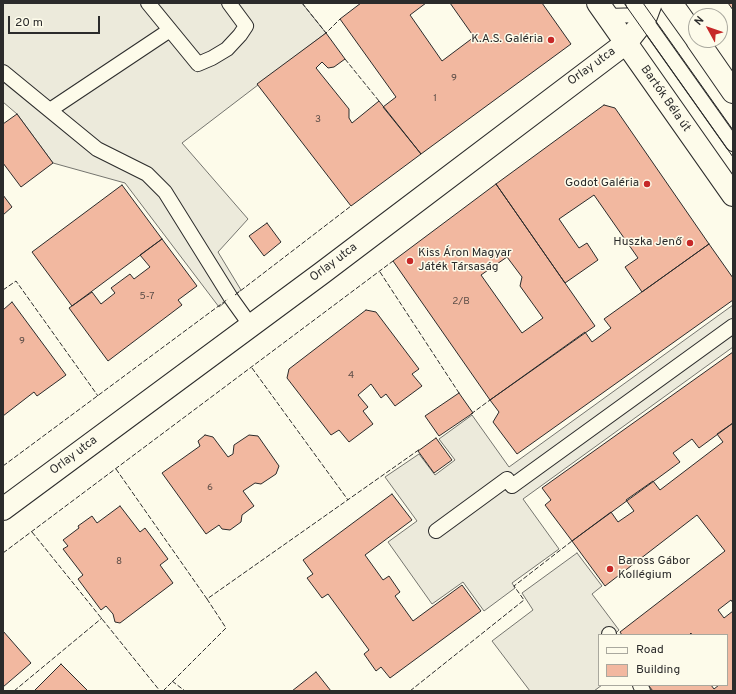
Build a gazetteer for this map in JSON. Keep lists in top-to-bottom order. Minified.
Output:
{"streets":{"street":["Orlay utca","Bartók Béla út"]},"crossings":[["Orlay utca","Bartók Béla út"]],"places":["K.A.S. Galéria","Godot Galéria","Huszka Jenő","Kiss Áron Magyar Játék Társaság","Baross Gábor Kollégium"],"house_numbers":["9","1","3","5-7","2/B","9","4","6","8"],"legend":["Road","Building"],"scale_bar":"20 m","north":"top left"}
